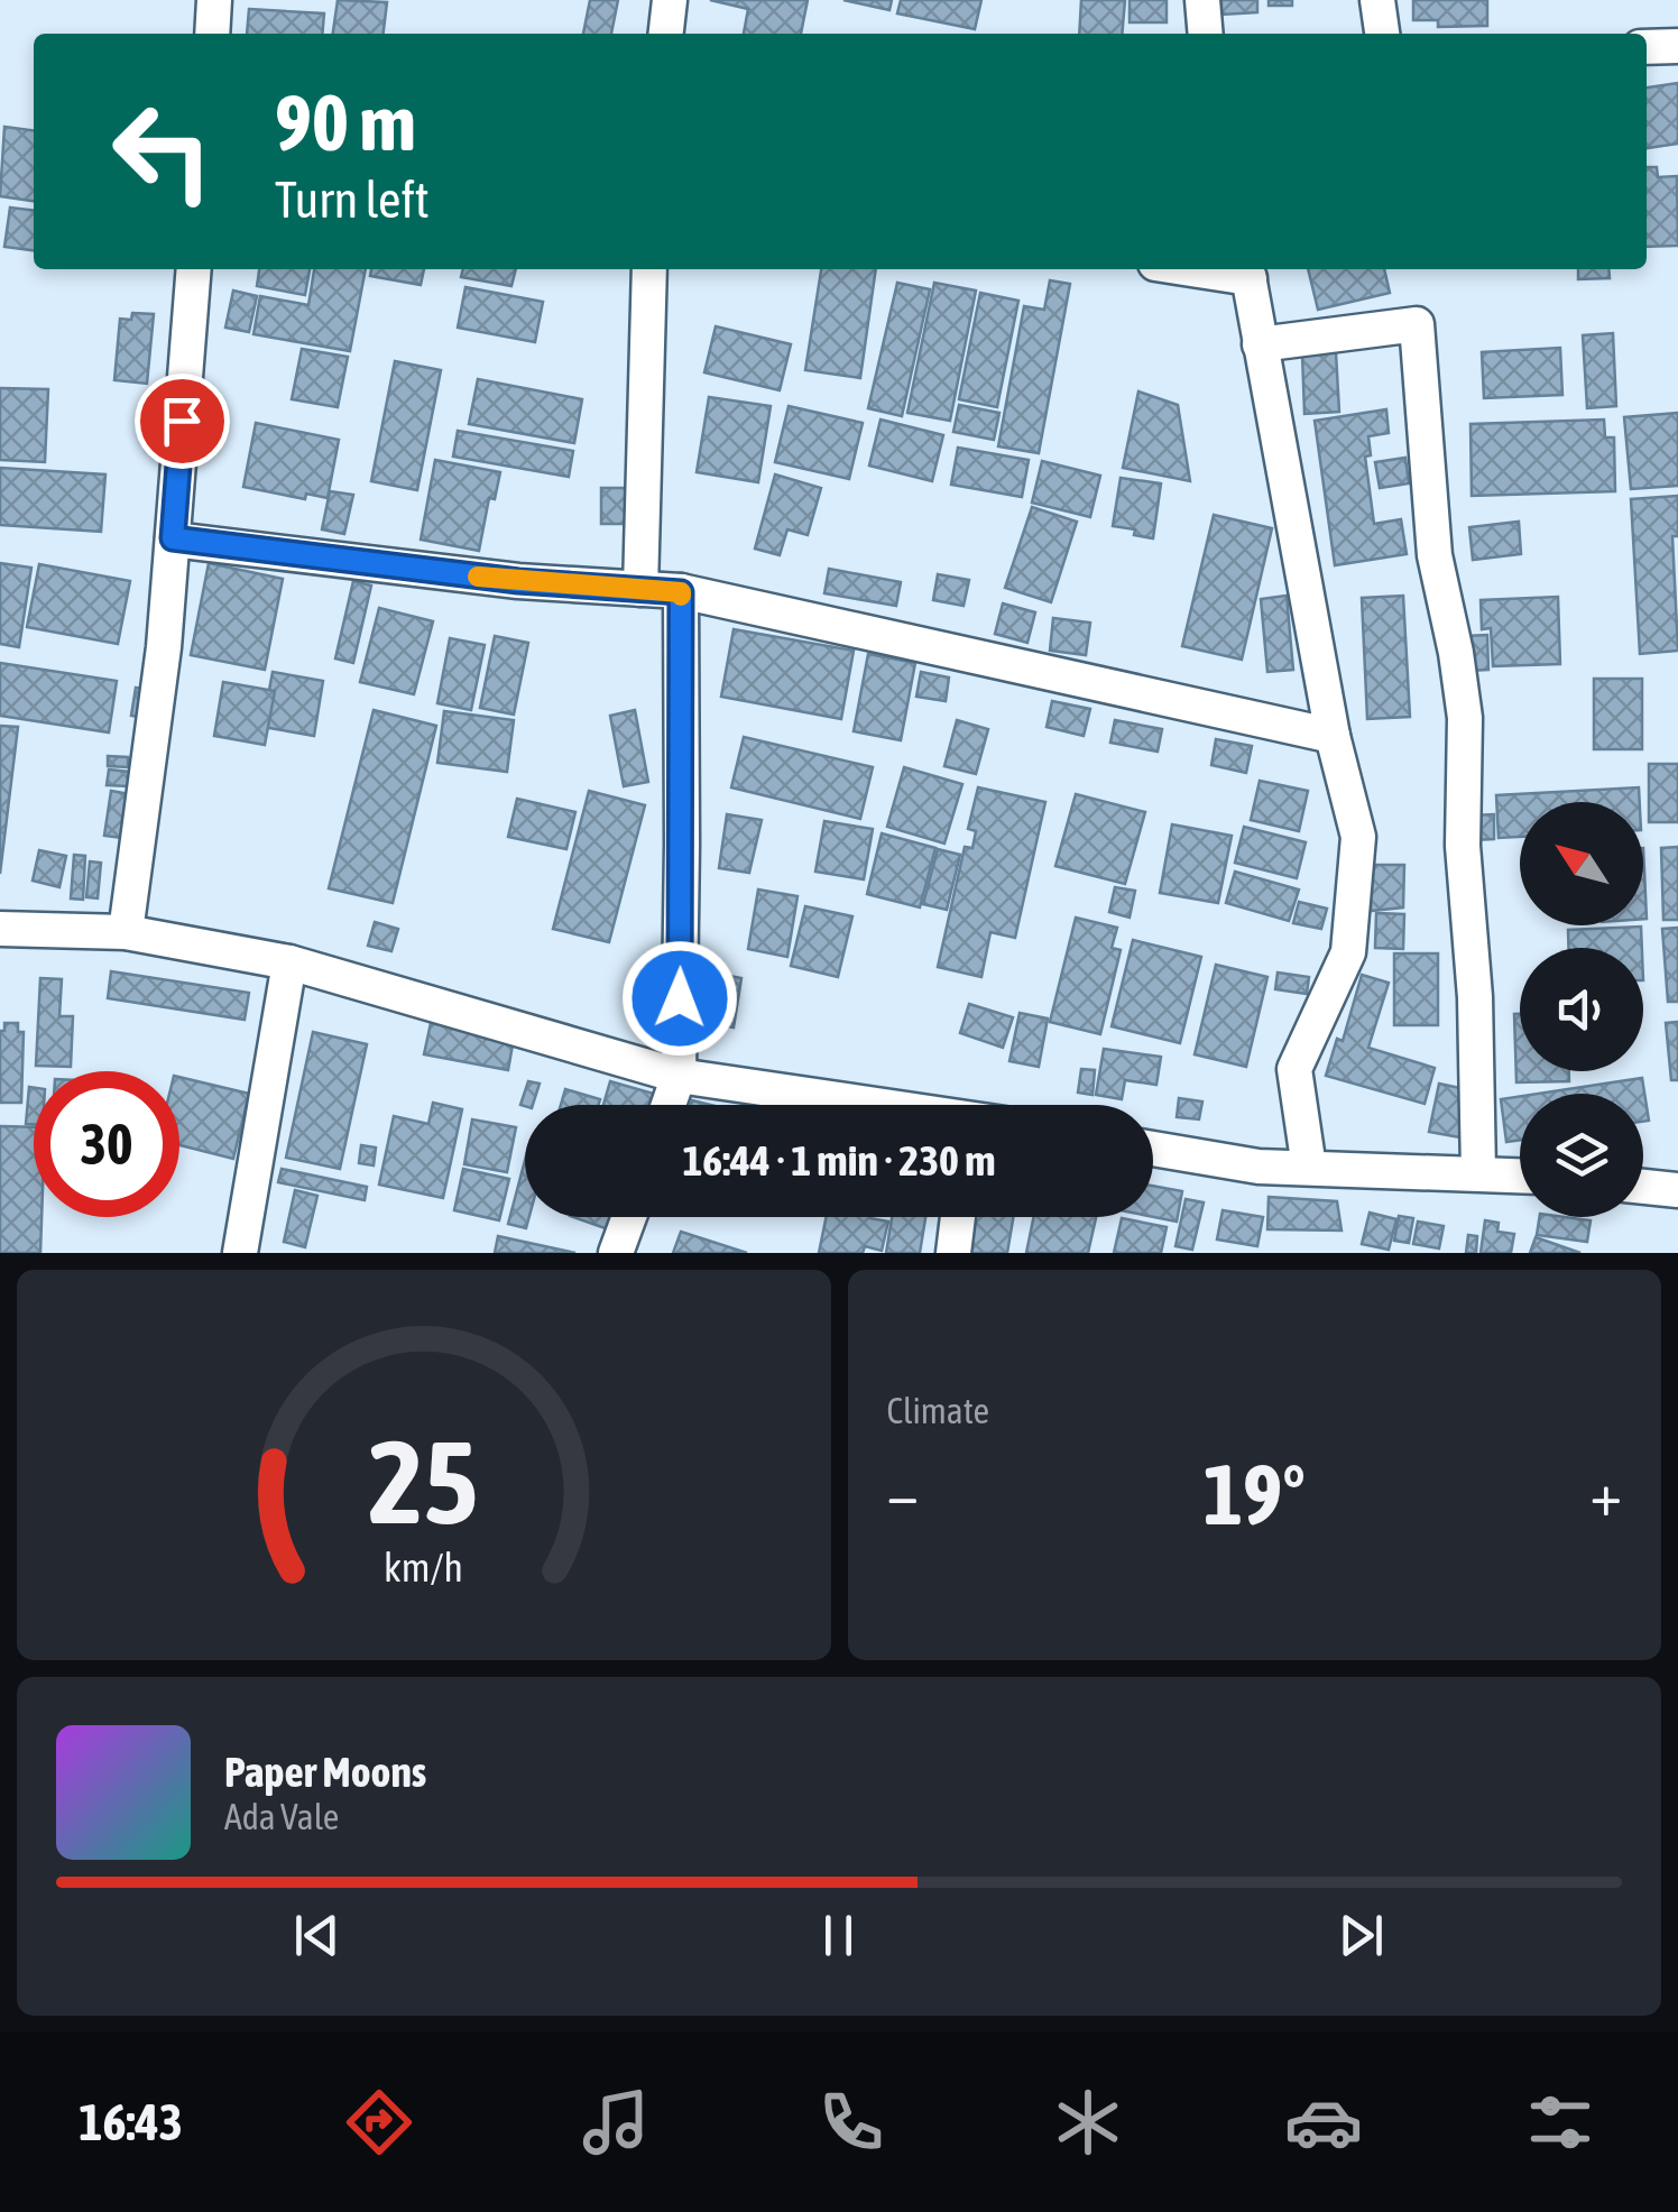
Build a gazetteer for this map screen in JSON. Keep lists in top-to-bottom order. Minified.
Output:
{"north":"top left","page":{"turn":["90 m","Turn left"],"limit":"30","trip":"16:44 · 1 min · 230 m","tile":"Climate","heat":["−","19°","+"],"song":["Paper Moons","Ada Vale"],"tabs":"16:43","gauge":["25","km/h"]}}
